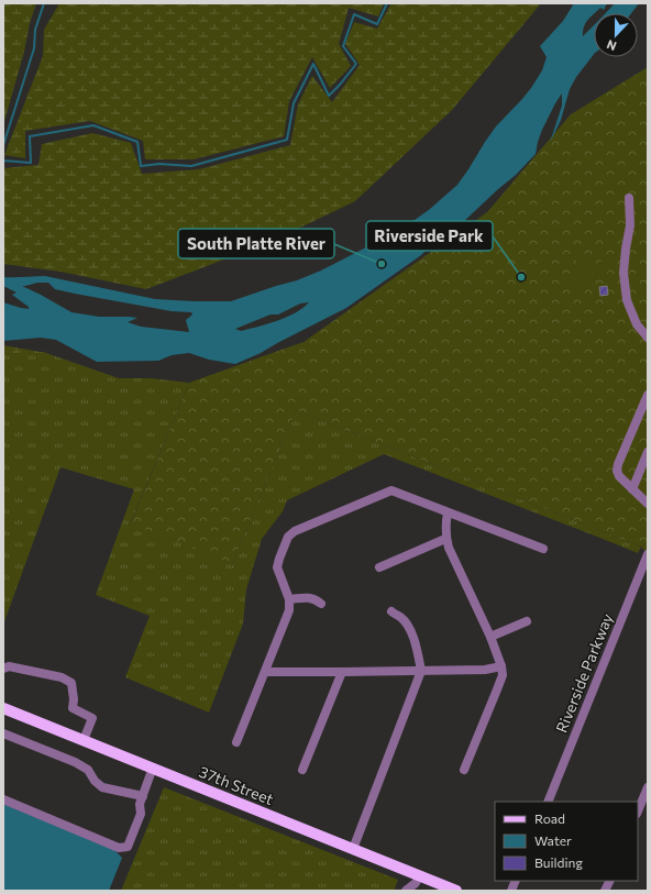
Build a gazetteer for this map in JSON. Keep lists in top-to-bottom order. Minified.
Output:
{"streets":{"main road":["37th Street"],"street":["Riverside Parkway"]},"places":["South Platte River","Riverside Park"],"legend":["Road","Water","Building"],"north":"bottom"}
